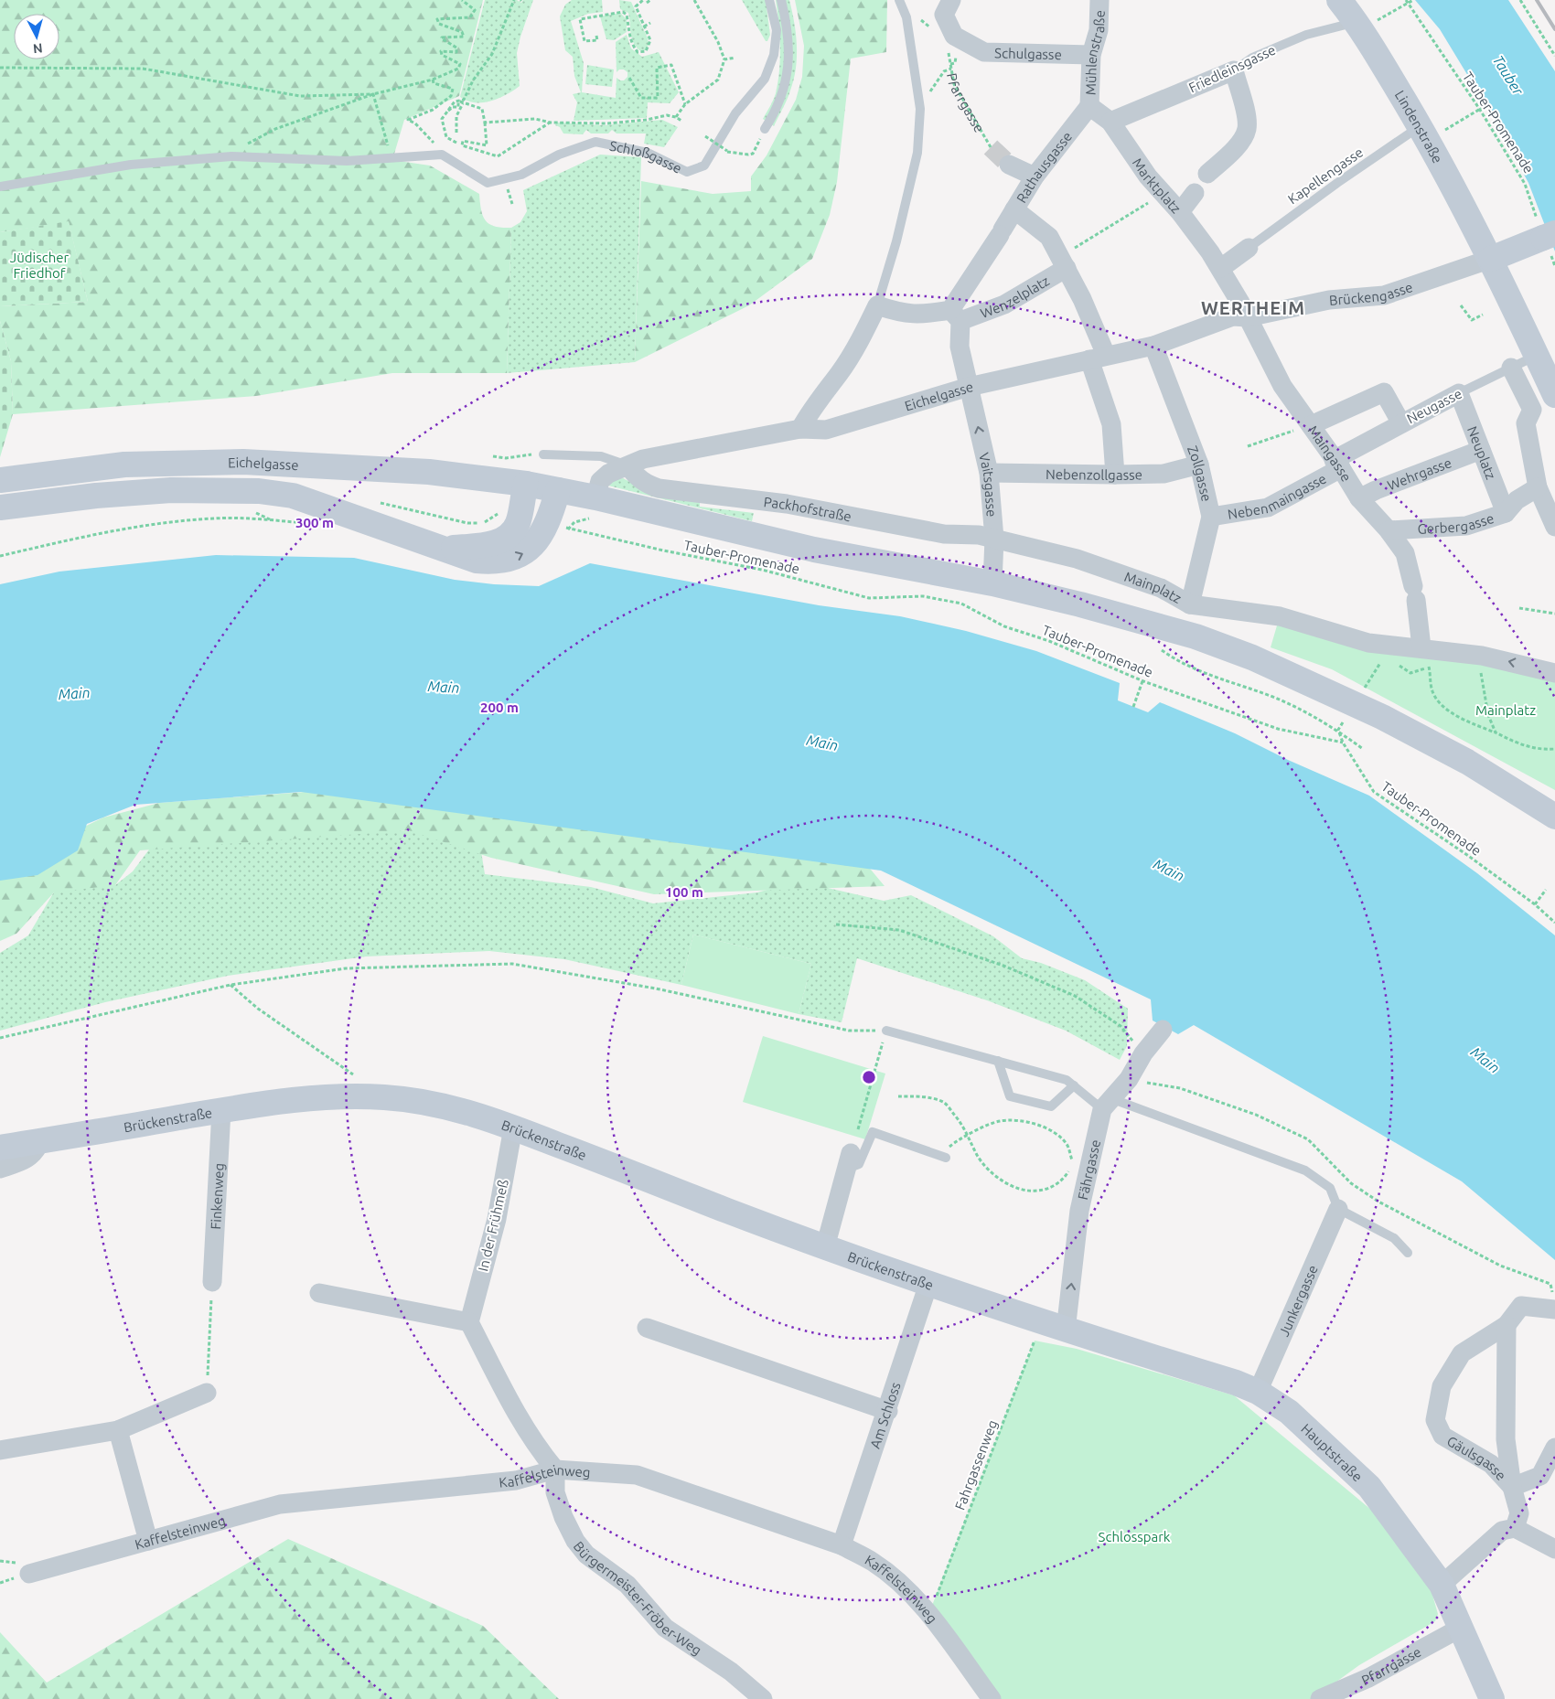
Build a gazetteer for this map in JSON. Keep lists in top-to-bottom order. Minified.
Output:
{"streets":{"street":["Mühlenstraße","Schulgasse","Friedleinsgasse","Pfarrgasse","Lindenstraße","Rathausgasse","Marktplatz","Brückengasse","Wenzelplatz","Eichelgasse","Neugasse","Maingasse","Neuplatz","Wehrgasse","Nebenzollgasse","Zollgasse","Vaitsgasse","Nebenmaingasse","Packhofstraße","Gerbergasse","Mainplatz","Brückenstraße","Fährgasse","Finkenweg","In der Frühmeß","Junkergasse","Am Schloss","Hauptstraße","Gäulsgasse","Kaffelsteinweg","Bürgermeister-Fröber-Weg"],"lane":["Schloßgasse","Kapellengasse"],"path":["Tauber-Promenade","Fahrgassenweg"]},"crossings":[["Mühlenstraße","Schulgasse"],["Mühlenstraße","Rathausgasse"],["Mühlenstraße","Marktplatz"],["Friedleinsgasse","Lindenstraße"],["Friedleinsgasse","Marktplatz"],["Pfarrgasse","Hauptstraße"],["Lindenstraße","Kapellengasse"],["Lindenstraße","Brückengasse"],["Lindenstraße","Neugasse"],["Rathausgasse","Marktplatz"],["Rathausgasse","Wenzelplatz"],["Marktplatz","Brückengasse"],["Marktplatz","Eichelgasse"],["Marktplatz","Maingasse"],["Brückengasse","Eichelgasse"],["Brückengasse","Maingasse"],["Eichelgasse","Maingasse"],["Eichelgasse","Zollgasse"],["Eichelgasse","Vaitsgasse"],["Eichelgasse","Packhofstraße"],["Neugasse","Maingasse"],["Neugasse","Neuplatz"],["Neugasse","Nebenmaingasse"],["Maingasse","Wehrgasse"],["Maingasse","Nebenmaingasse"],["Maingasse","Gerbergasse"],["Maingasse","Mainplatz"],["Neuplatz","Wehrgasse"],["Neuplatz","Gerbergasse"],["Nebenzollgasse","Zollgasse"],["Nebenzollgasse","Vaitsgasse"],["Zollgasse","Nebenmaingasse"],["Zollgasse","Mainplatz"],["Vaitsgasse","Packhofstraße"],["Vaitsgasse","Mainplatz"],["Packhofstraße","Mainplatz"],["Brückenstraße","Fährgasse"],["Brückenstraße","Finkenweg"],["Brückenstraße","In der Frühmeß"],["Brückenstraße","Am Schloss"],["Brückenstraße","Hauptstraße"],["Brückenstraße","Fahrgassenweg"],["Fährgasse","Hauptstraße"],["Junkergasse","Hauptstraße"],["Am Schloss","Kaffelsteinweg"],["Fahrgassenweg","Kaffelsteinweg"],["Kaffelsteinweg","Bürgermeister-Fröber-Weg"]],"one_way":["Fährgasse"],"districts":["WERTHEIM"],"water":["Tauber","Main"],"parks":["Jüdischer Friedhof","Mainplatz","Schlosspark"],"north":"bottom","rings":["300 m","200 m","100 m"]}
